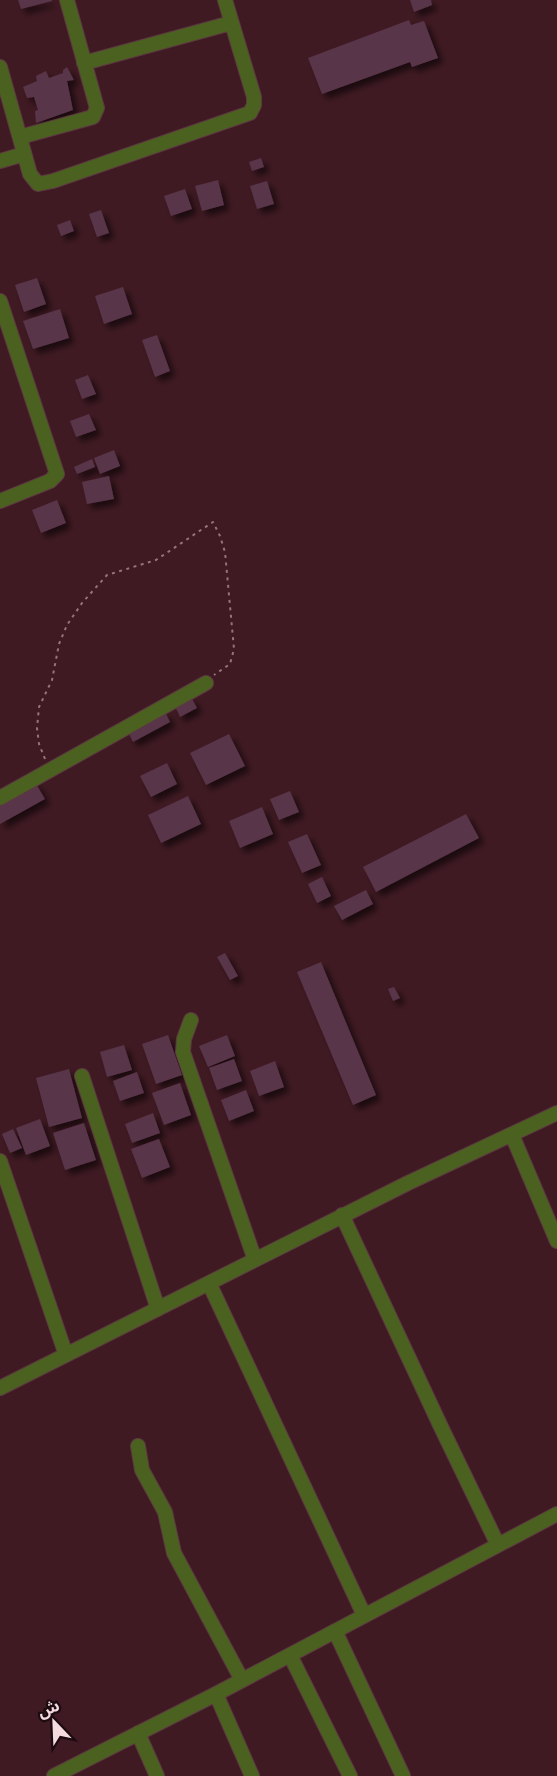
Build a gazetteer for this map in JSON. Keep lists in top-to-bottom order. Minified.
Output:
{"north":"top left"}
